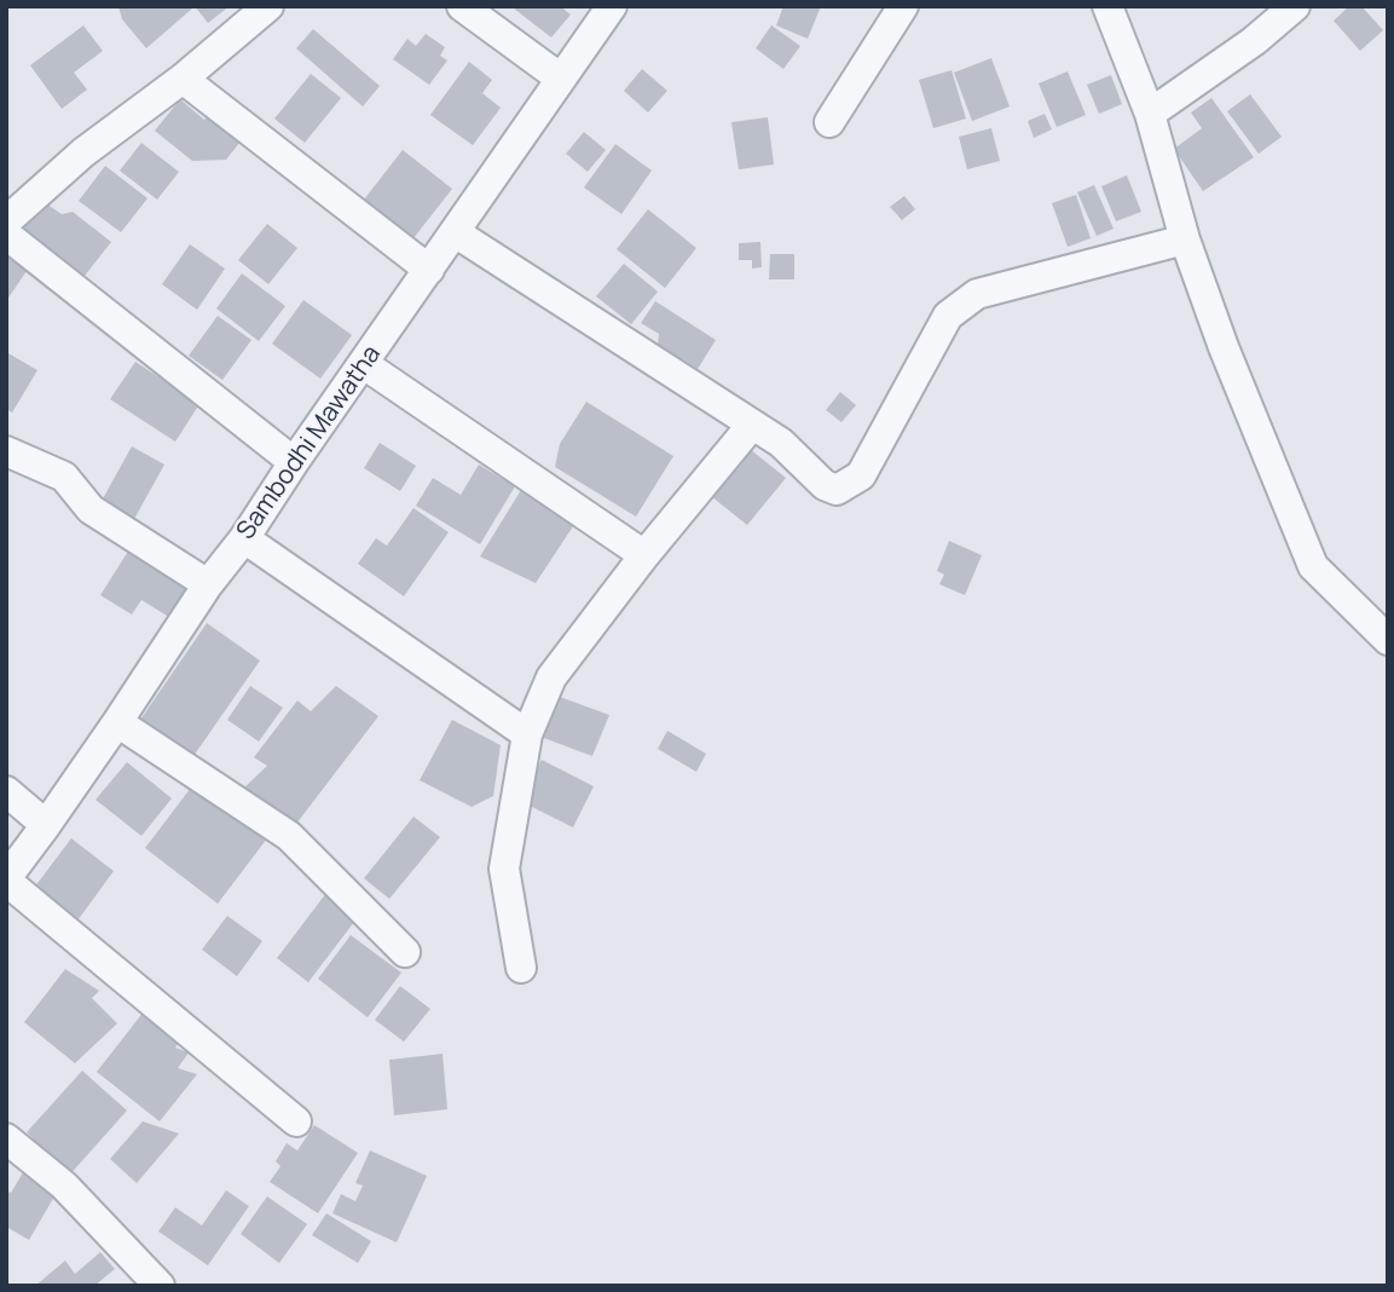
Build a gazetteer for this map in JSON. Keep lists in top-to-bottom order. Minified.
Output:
{"streets":{"street":["Sambodhi Mawatha"]}}
